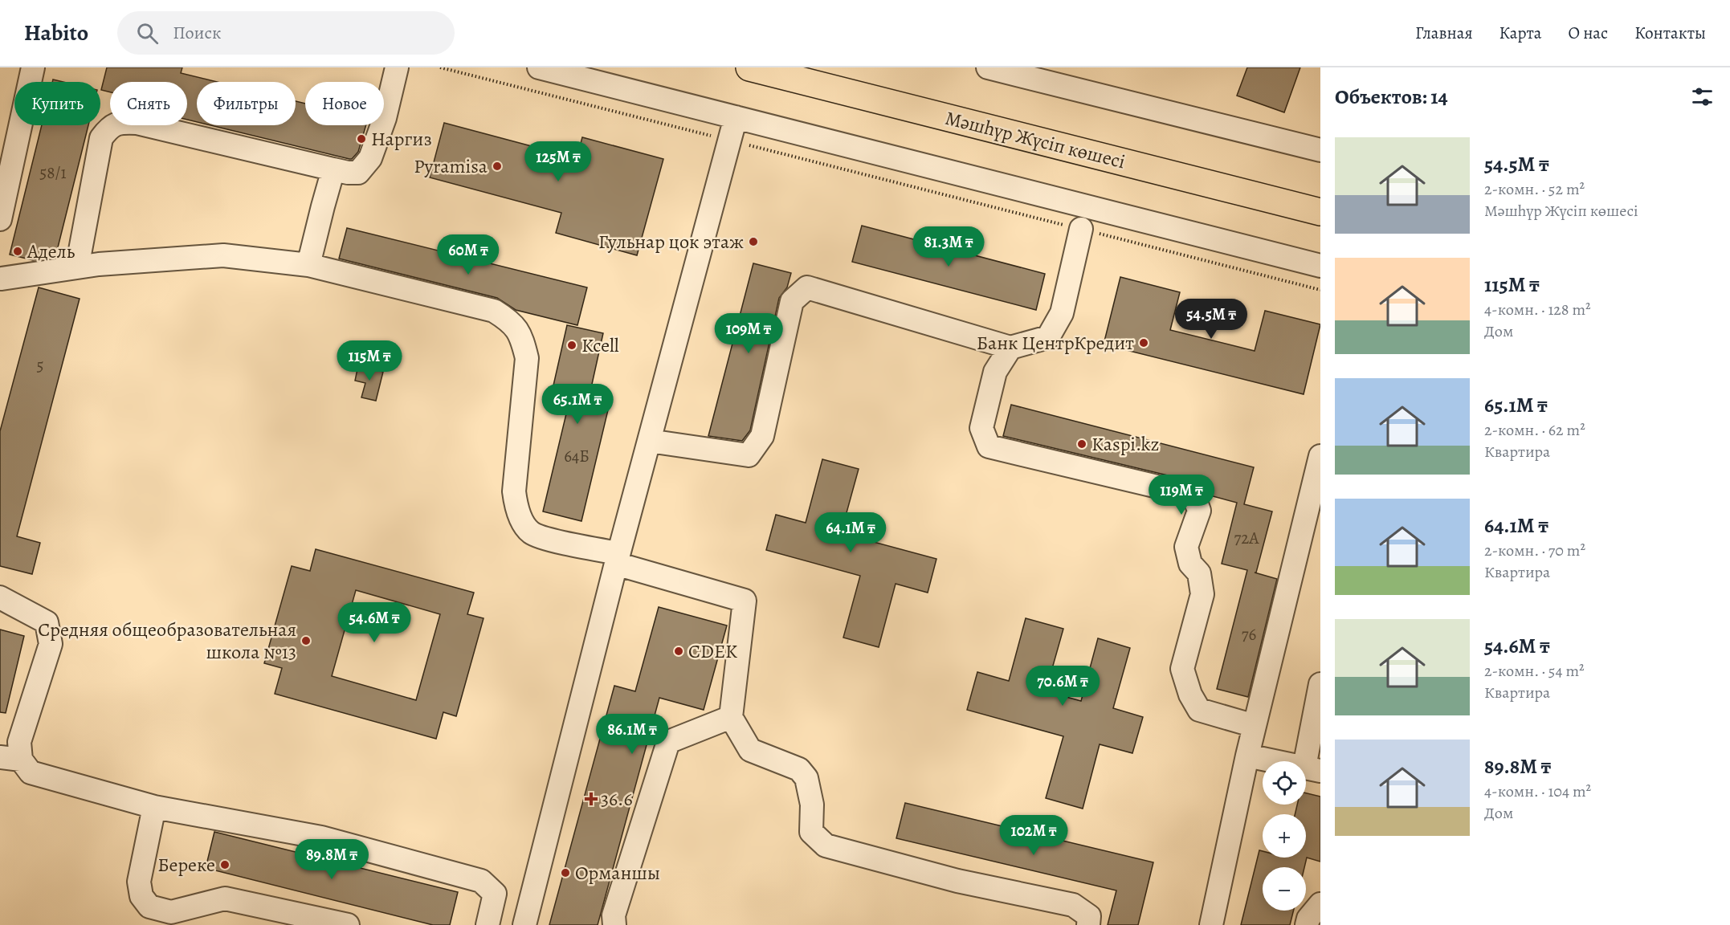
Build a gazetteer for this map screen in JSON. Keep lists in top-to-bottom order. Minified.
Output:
{"streets":{"main road":["Мәшһүр Жүсіп көшесі"]},"places":{"other":["Наргиз","Pyramisa","Гульнар цок этаж","Адель","Банк ЦентрКредит","Kcell","Kaspi.kz","Средняя общеобразовательная школа №13","CDEK","Береке","Орманшы"],"health":["36.6"]},"house_numbers":["58/1","5","64Б","72А","76"],"page":{"header":"Habito","search":"Поиск","nav":["Главная","Карта","О нас","Контакты"],"heading":"Объектов: 14","chip":["Купить","Снять","Фильтры","Новое"],"list":[{"name":"54.5M ₸","note":"2-комн. · 52 m² · Мәшһүр Жүсіп көшесі"},{"name":"115M ₸","note":"4-комн. · 128 m² · Дом"},{"name":"65.1M ₸","note":"2-комн. · 62 m² · Квартира"},{"name":"64.1M ₸","note":"2-комн. · 70 m² · Квартира"},{"name":"54.6M ₸","note":"2-комн. · 54 m² · Квартира"},{"name":"89.8M ₸","note":"4-комн. · 104 m² · Дом"}],"price":["125M ₸","81.3M ₸","60M ₸","54.5M ₸","109M ₸","115M ₸","65.1M ₸","119M ₸","64.1M ₸","54.6M ₸","70.6M ₸","86.1M ₸","102M ₸","89.8M ₸"],"map_buttons":["+","−"]}}
